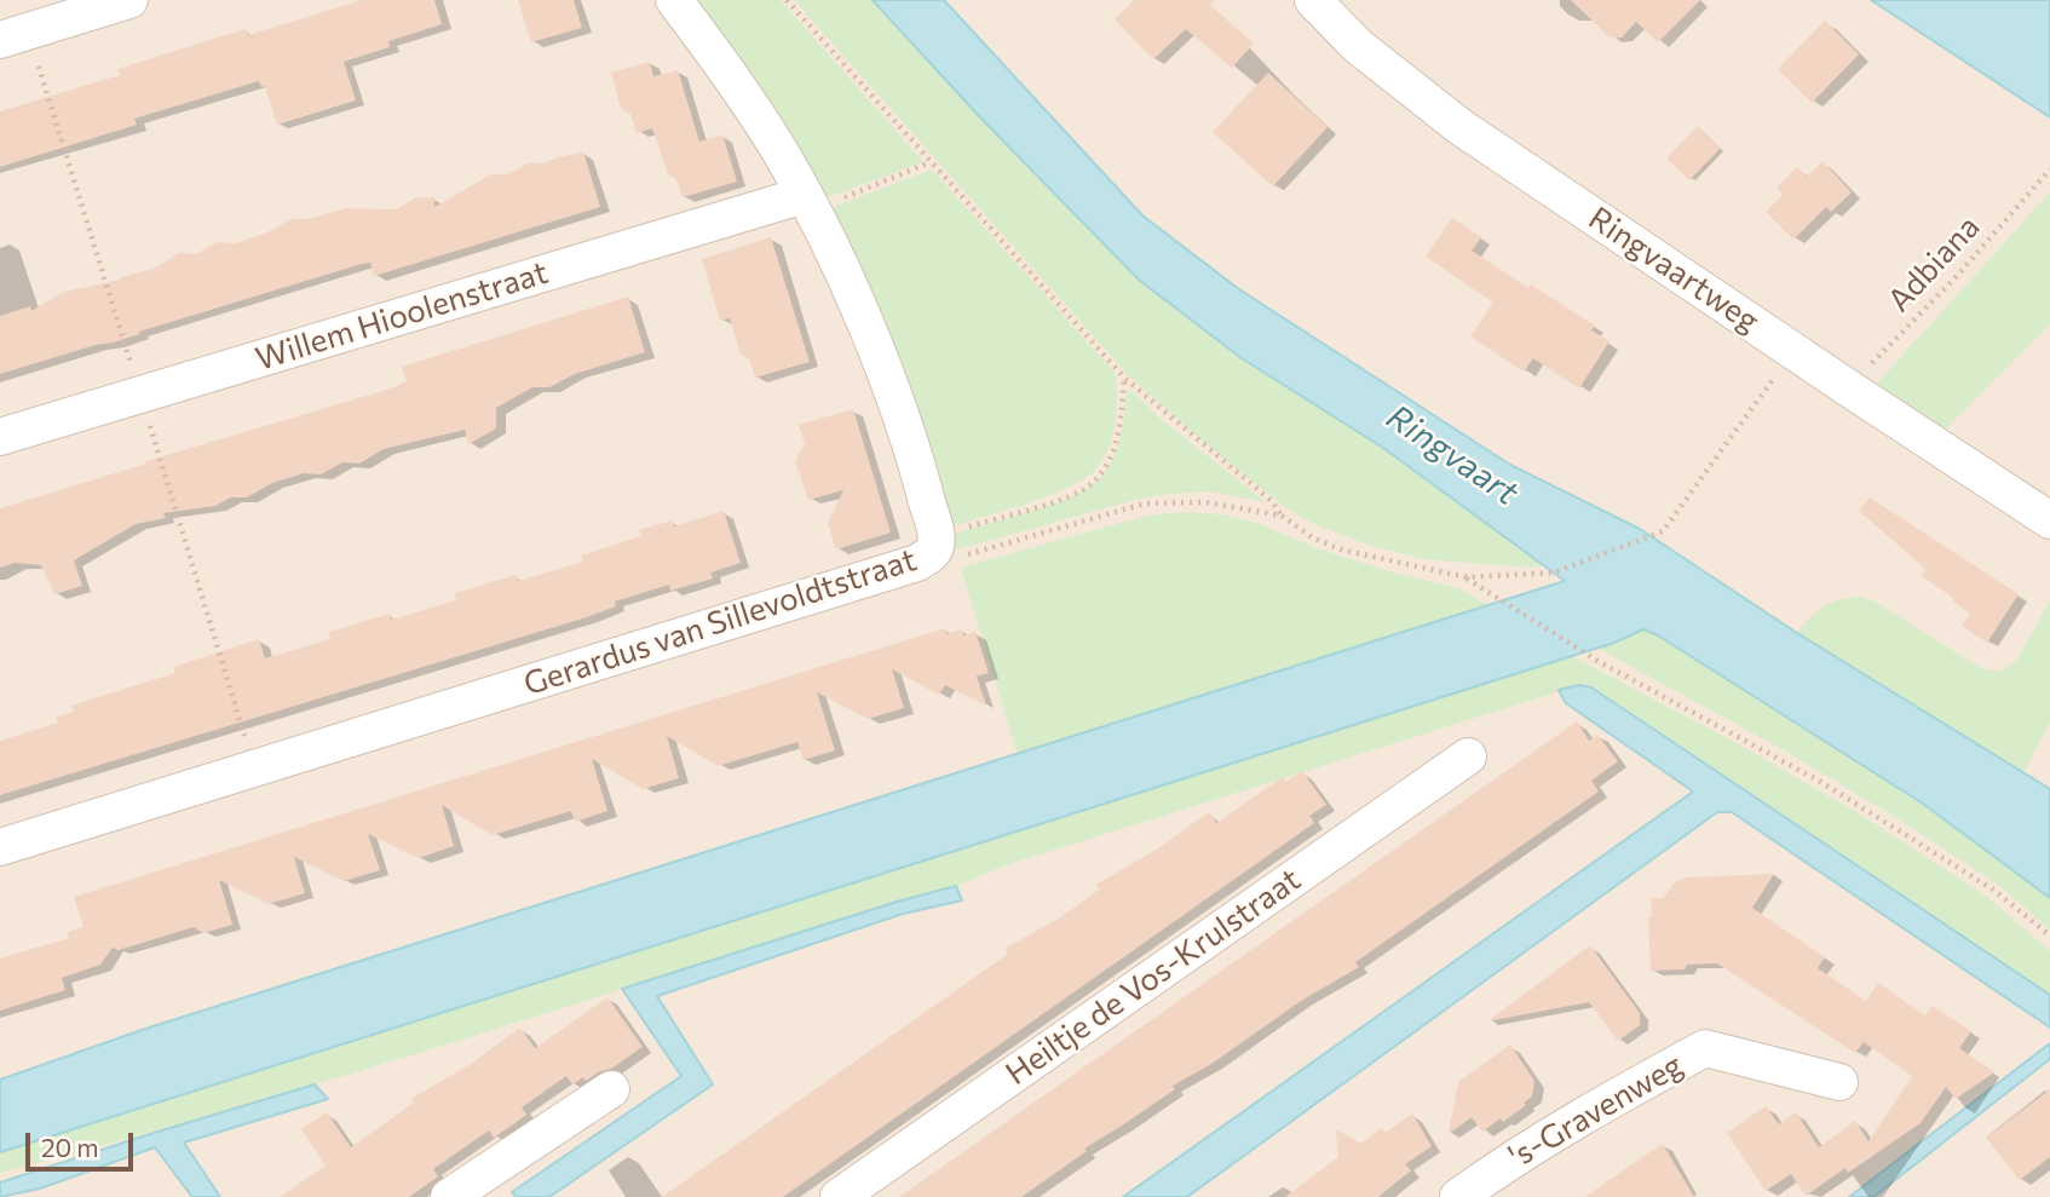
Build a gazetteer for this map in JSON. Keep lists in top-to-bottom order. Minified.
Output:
{"streets":{"street":["Ringvaartweg","Willem Hioolenstraat","Gerardus van Sillevoldtstraat","Heiltje de Vos-Krulstraat","'s-Gravenweg"],"path":["Adbiana"]},"crossings":[["Adbiana","Ringvaartweg"],["Ringvaartweg","Gerardus van Sillevoldtstraat"]],"water":["Ringvaart"],"scale_bar":"20 m"}
